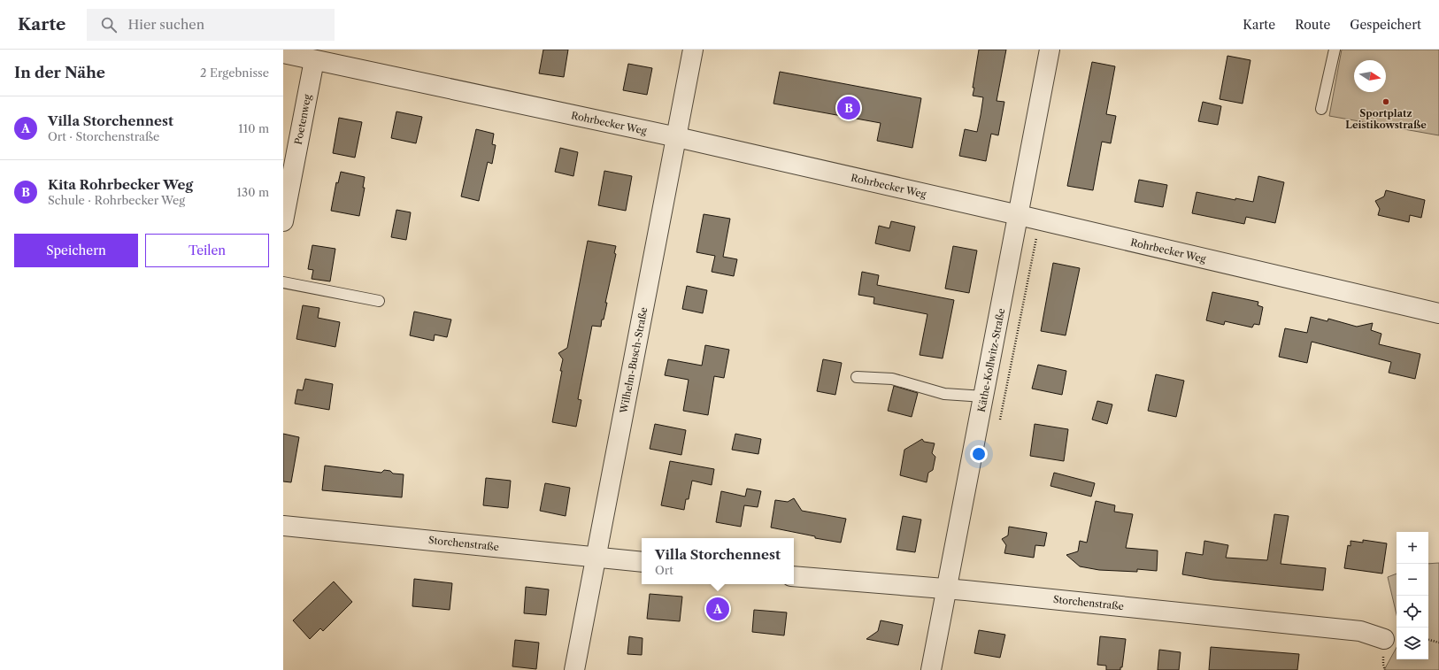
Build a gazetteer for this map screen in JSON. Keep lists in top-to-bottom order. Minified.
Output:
{"streets":{"street":["Poetenweg","Rohrbecker Weg","Wilhelm-Busch-Straße","Käthe-Kollwitz-Straße","Storchenstraße"]},"crossings":[["Poetenweg","Rohrbecker Weg"],["Rohrbecker Weg","Wilhelm-Busch-Straße"],["Rohrbecker Weg","Käthe-Kollwitz-Straße"],["Wilhelm-Busch-Straße","Storchenstraße"],["Käthe-Kollwitz-Straße","Storchenstraße"]],"places":["Sportplatz Leistikowstraße"],"north":"right","page":{"header":"Karte","search":"Hier suchen","nav":["Karte","Route","Gespeichert"],"heading":["In der Nähe","2 Ergebnisse"],"pins":["B","A"],"list":[{"mark":"A","name":"Villa Storchennest","note":"Ort · Storchenstraße","value":"110 m"},{"mark":"B","name":"Kita Rohrbecker Weg","note":"Schule · Rohrbecker Weg","value":"130 m"}],"buttons":["Speichern","Teilen"],"map_buttons":["+","−"],"popup":["Villa Storchennest","Ort"]}}
